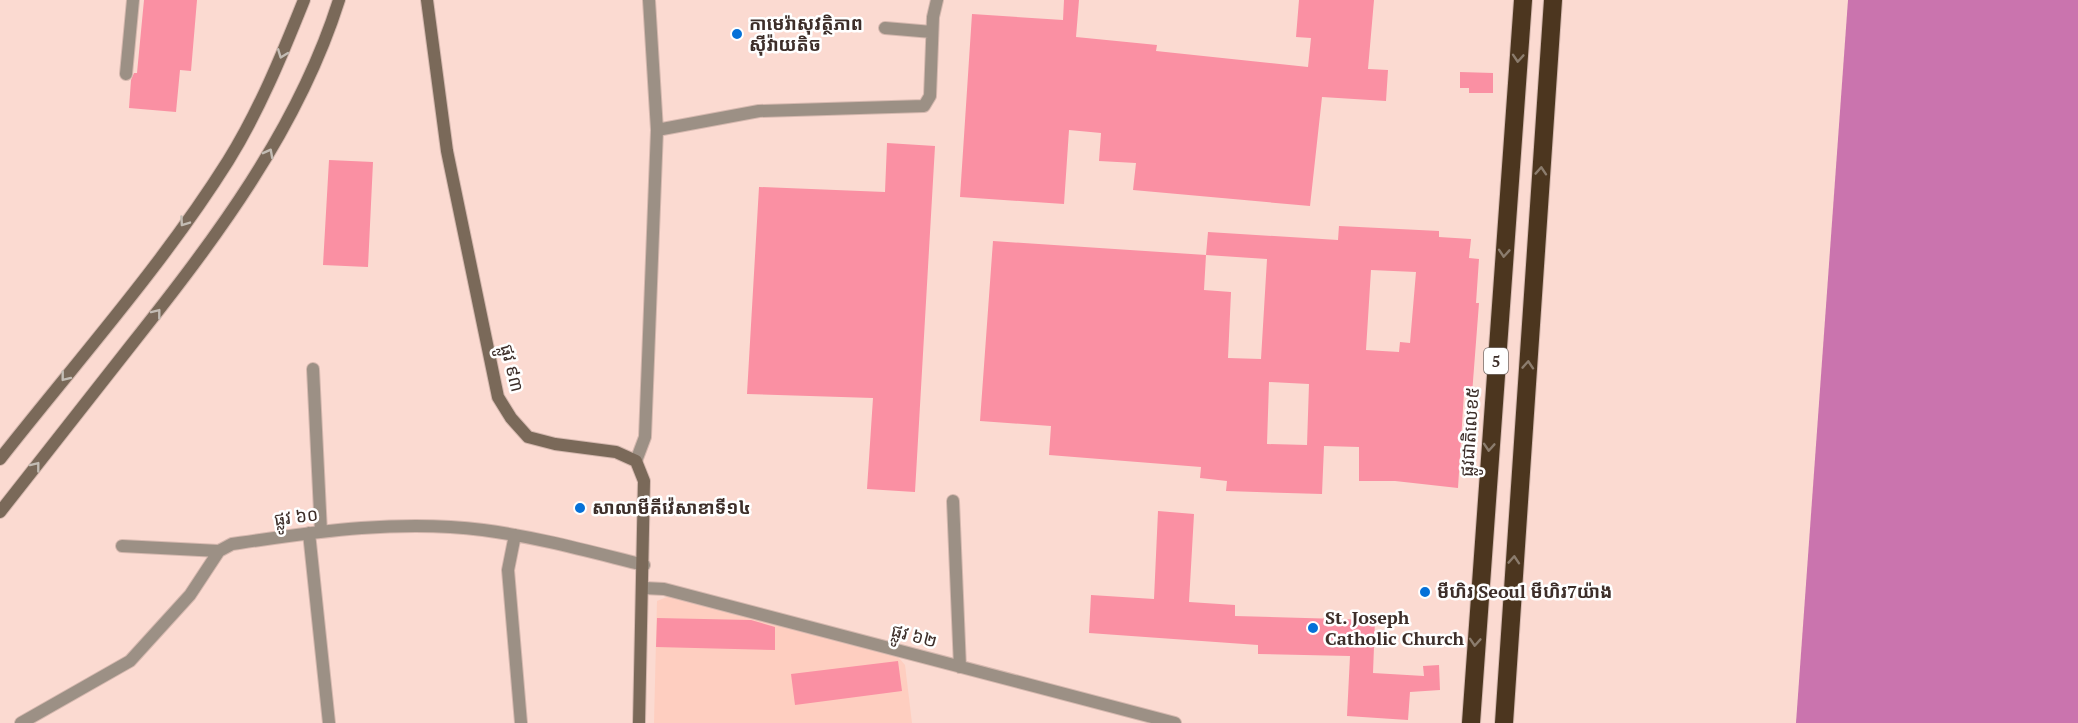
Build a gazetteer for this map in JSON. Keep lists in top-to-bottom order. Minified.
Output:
{"streets":{"highway":["5","ផ្លូវជាតិលេខ៥"],"street":["ផ្លូវ ៩៣","ផ្លូវ ៦០","ផ្លូវ ៦២"]},"places":["កាមេរ៉ាសុវត្ថិភាព ស៊ីវ៉ាយតិច","សាលាមីគីវ៉េសាខាទី១៤","មីហិរ Seoul មីហិរ7យ៉ាង","St. Joseph Catholic Church"]}
